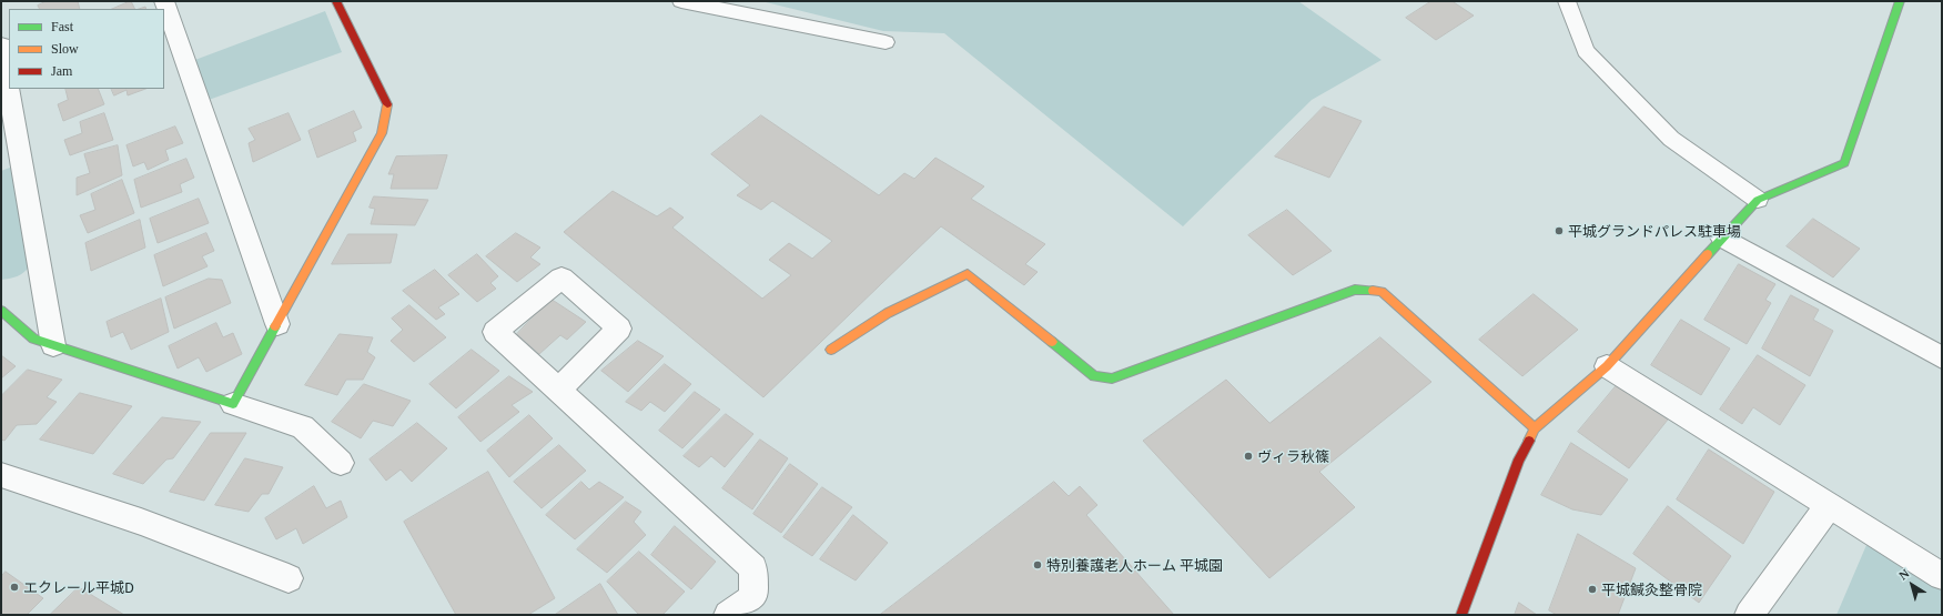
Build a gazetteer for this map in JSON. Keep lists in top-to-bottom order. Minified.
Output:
{"places":["平城グランドパレス駐車場","ヴィラ秋篠","特別養護老人ホーム 平城園","エクレール平城D","平城鍼灸整骨院"],"legend":["Fast","Slow","Jam"],"north":"top left"}
